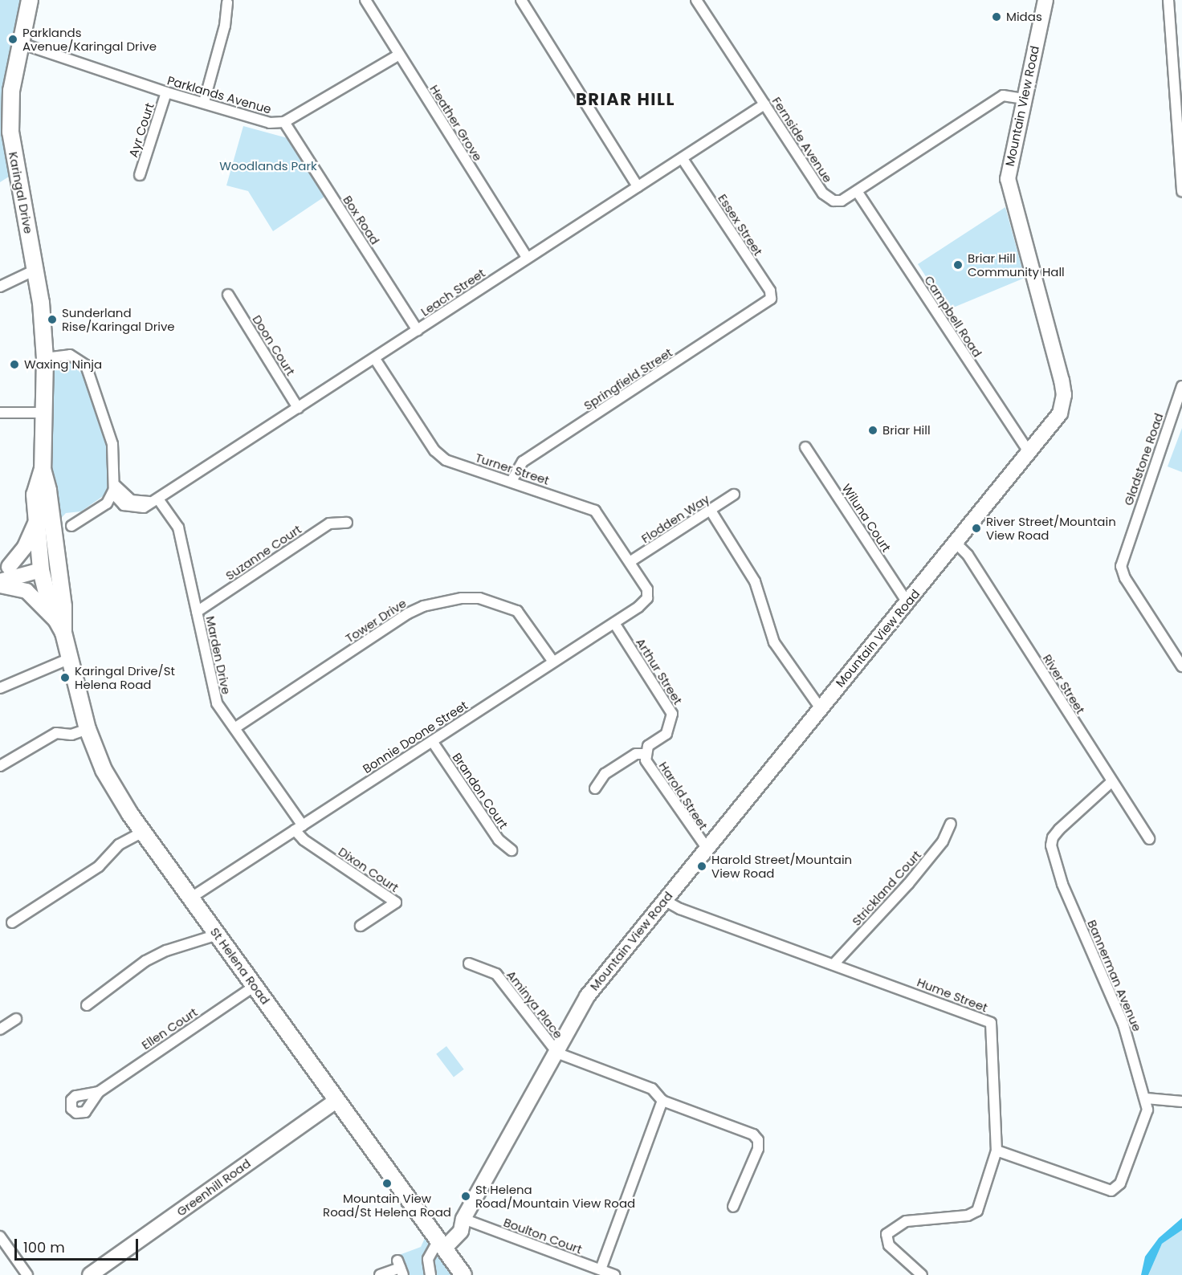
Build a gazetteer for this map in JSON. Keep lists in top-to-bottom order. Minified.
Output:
{"streets":{"main road":["Karingal Drive","St Helena Road"],"street":["Parklands Avenue","Mountain View Road","Heather Grove","Ayr Court","Fernside Avenue","Box Road","Essex Street","Leach Street","Campbell Road","Doon Court","Springfield Street","Gladstone Road","Turner Street","Wiluna Court","Flodden Way","Suzanne Court","Tower Drive","Marden Drive","Arthur Street","River Street","Bonnie Doone Street","Brandon Court","Harold Street","Dixon Court","Strickland Court","Bannerman Avenue","Hume Street","Aminya Place","Ellen Court","Greenhill Road","Boulton Court"]},"crossings":[["Parklands Avenue","Heather Grove"],["Parklands Avenue","Ayr Court"],["Parklands Avenue","Karingal Drive"],["Parklands Avenue","Box Road"],["Mountain View Road","Fernside Avenue"],["Mountain View Road","Campbell Road"],["Mountain View Road","Wiluna Court"],["Mountain View Road","River Street"],["Mountain View Road","Harold Street"],["Mountain View Road","St Helena Road"],["Mountain View Road","Hume Street"],["Mountain View Road","Aminya Place"],["Mountain View Road","Boulton Court"],["Heather Grove","Leach Street"],["Fernside Avenue","Leach Street"],["Fernside Avenue","Campbell Road"],["Karingal Drive","St Helena Road"],["Box Road","Leach Street"],["Essex Street","Leach Street"],["Essex Street","Springfield Street"],["Leach Street","Doon Court"],["Leach Street","Turner Street"],["Leach Street","Marden Drive"],["Springfield Street","Turner Street"],["Turner Street","Flodden Way"],["Turner Street","Bonnie Doone Street"],["Suzanne Court","Marden Drive"],["Tower Drive","Marden Drive"],["Tower Drive","Bonnie Doone Street"],["Marden Drive","Bonnie Doone Street"],["Marden Drive","Dixon Court"],["Arthur Street","Bonnie Doone Street"],["Arthur Street","Harold Street"],["River Street","Bannerman Avenue"],["Bonnie Doone Street","Brandon Court"],["Bonnie Doone Street","Dixon Court"],["Bonnie Doone Street","St Helena Road"],["Strickland Court","Hume Street"],["St Helena Road","Ellen Court"],["St Helena Road","Greenhill Road"],["Bannerman Avenue","Hume Street"]],"districts":["BRIAR HILL"],"parks":["Woodlands Park"],"places":["Midas","Parklands Avenue/Karingal Drive","Briar Hill Community Hall","Sunderland Rise/Karingal Drive","Waxing Ninja","Briar Hill","River Street/Mountain View Road","Karingal Drive/St Helena Road","Harold Street/Mountain View Road","Mountain View Road/St Helena Road","St Helena Road/Mountain View Road"],"scale_bar":"100 m"}
